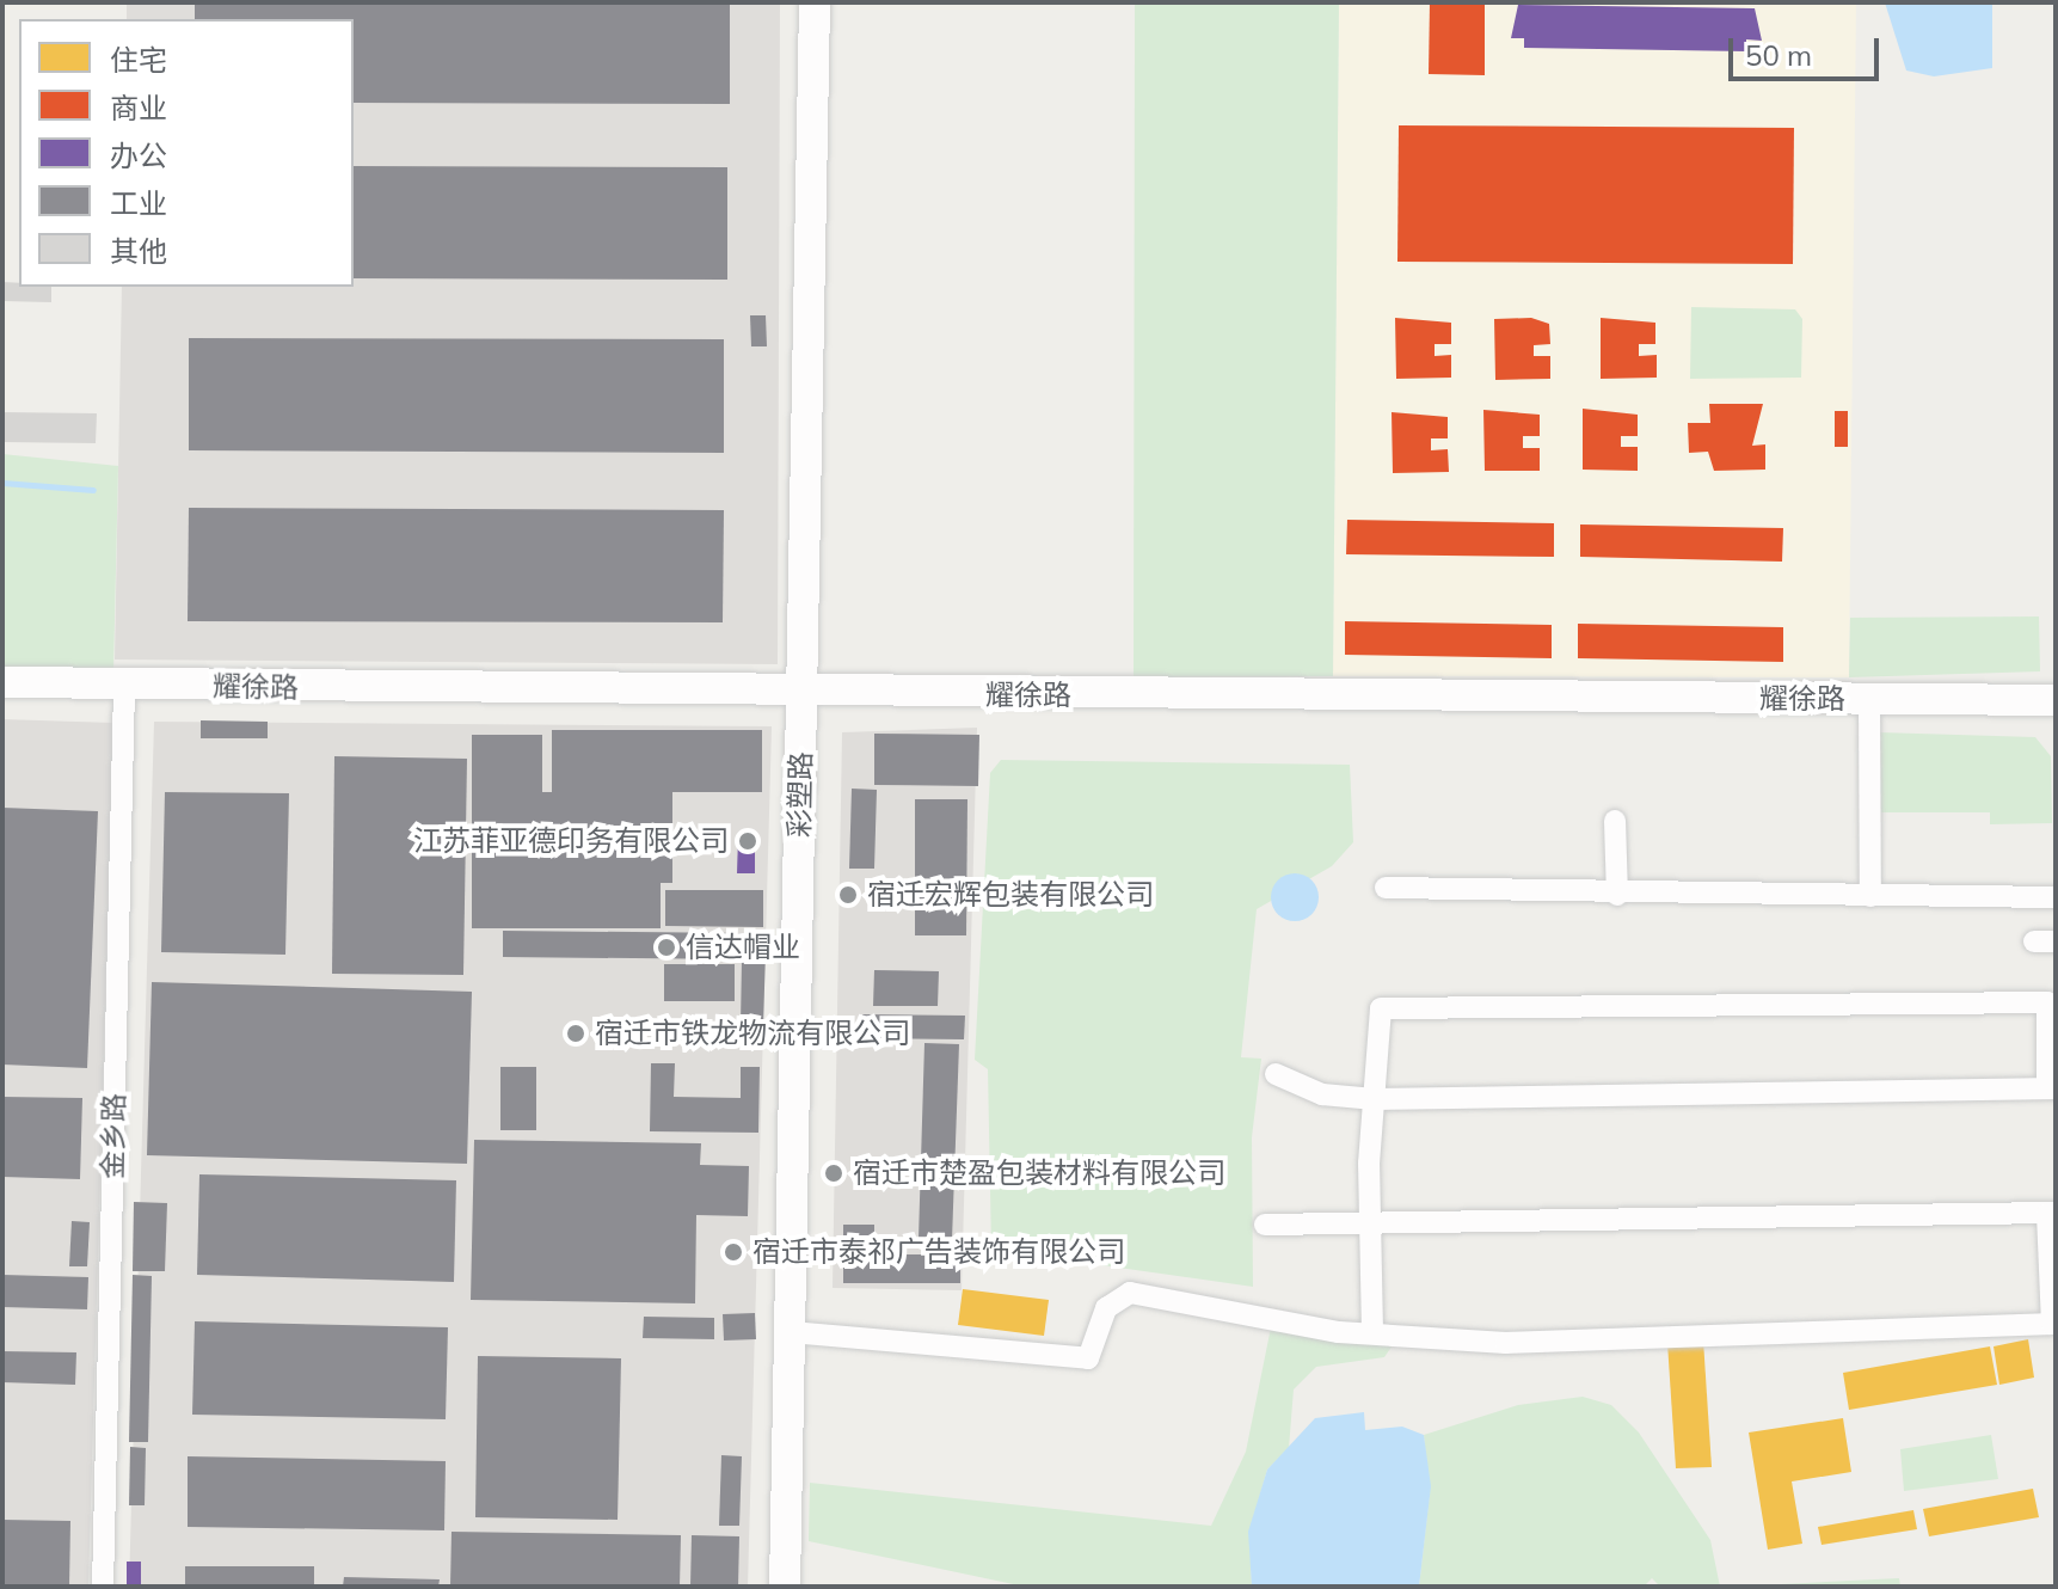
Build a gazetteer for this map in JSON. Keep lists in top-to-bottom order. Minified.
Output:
{"streets":{"street":["耀徐路","彩塑路","金乡路"]},"crossings":[["耀徐路","彩塑路"],["耀徐路","金乡路"]],"places":["江苏菲亚德印务有限公司","宿迁宏辉包装有限公司","信达帽业","宿迁市铁龙物流有限公司","宿迁市楚盈包装材料有限公司","宿迁市泰祁广告装饰有限公司"],"legend":["住宅","商业","办公","工业","其他"],"scale_bar":"50 m"}
